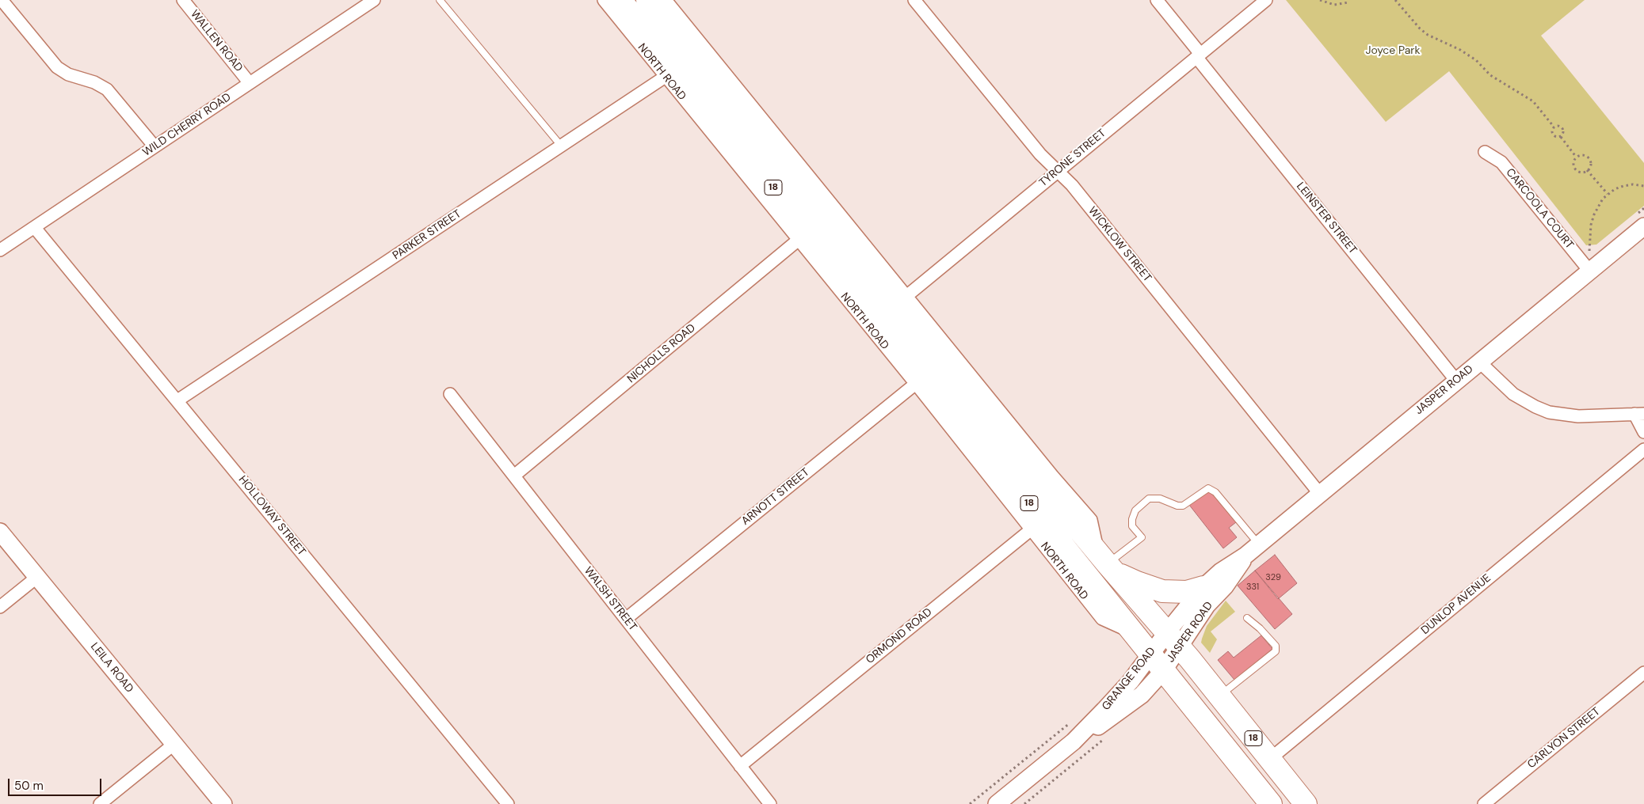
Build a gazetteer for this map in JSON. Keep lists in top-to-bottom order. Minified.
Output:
{"streets":{"highway":["NORTH ROAD","18"],"main road":["JASPER ROAD","LEILA ROAD","GRANGE ROAD"],"street":["WALLEN ROAD","WILD CHERRY ROAD","TYRONE STREET","CARCOOLA COURT","LEINSTER STREET","PARKER STREET","WICKLOW STREET","NICHOLLS ROAD","ARNOTT STREET","HOLLOWAY STREET","WALSH STREET","DUNLOP AVENUE","ORMOND ROAD","CARLYON STREET"]},"crossings":[["WALLEN ROAD","WILD CHERRY ROAD"],["NORTH ROAD","TYRONE STREET"],["NORTH ROAD","PARKER STREET"],["NORTH ROAD","NICHOLLS ROAD"],["NORTH ROAD","JASPER ROAD"],["NORTH ROAD","ARNOTT STREET"],["NORTH ROAD","DUNLOP AVENUE"],["NORTH ROAD","ORMOND ROAD"],["NORTH ROAD","GRANGE ROAD"],["WILD CHERRY ROAD","HOLLOWAY STREET"],["TYRONE STREET","LEINSTER STREET"],["TYRONE STREET","WICKLOW STREET"],["CARCOOLA COURT","JASPER ROAD"],["LEINSTER STREET","JASPER ROAD"],["PARKER STREET","HOLLOWAY STREET"],["WICKLOW STREET","JASPER ROAD"],["NICHOLLS ROAD","WALSH STREET"],["JASPER ROAD","GRANGE ROAD"],["ARNOTT STREET","WALSH STREET"],["WALSH STREET","ORMOND ROAD"]],"parks":["Joyce Park"],"house_numbers":["329","331"],"scale_bar":"50 m"}
